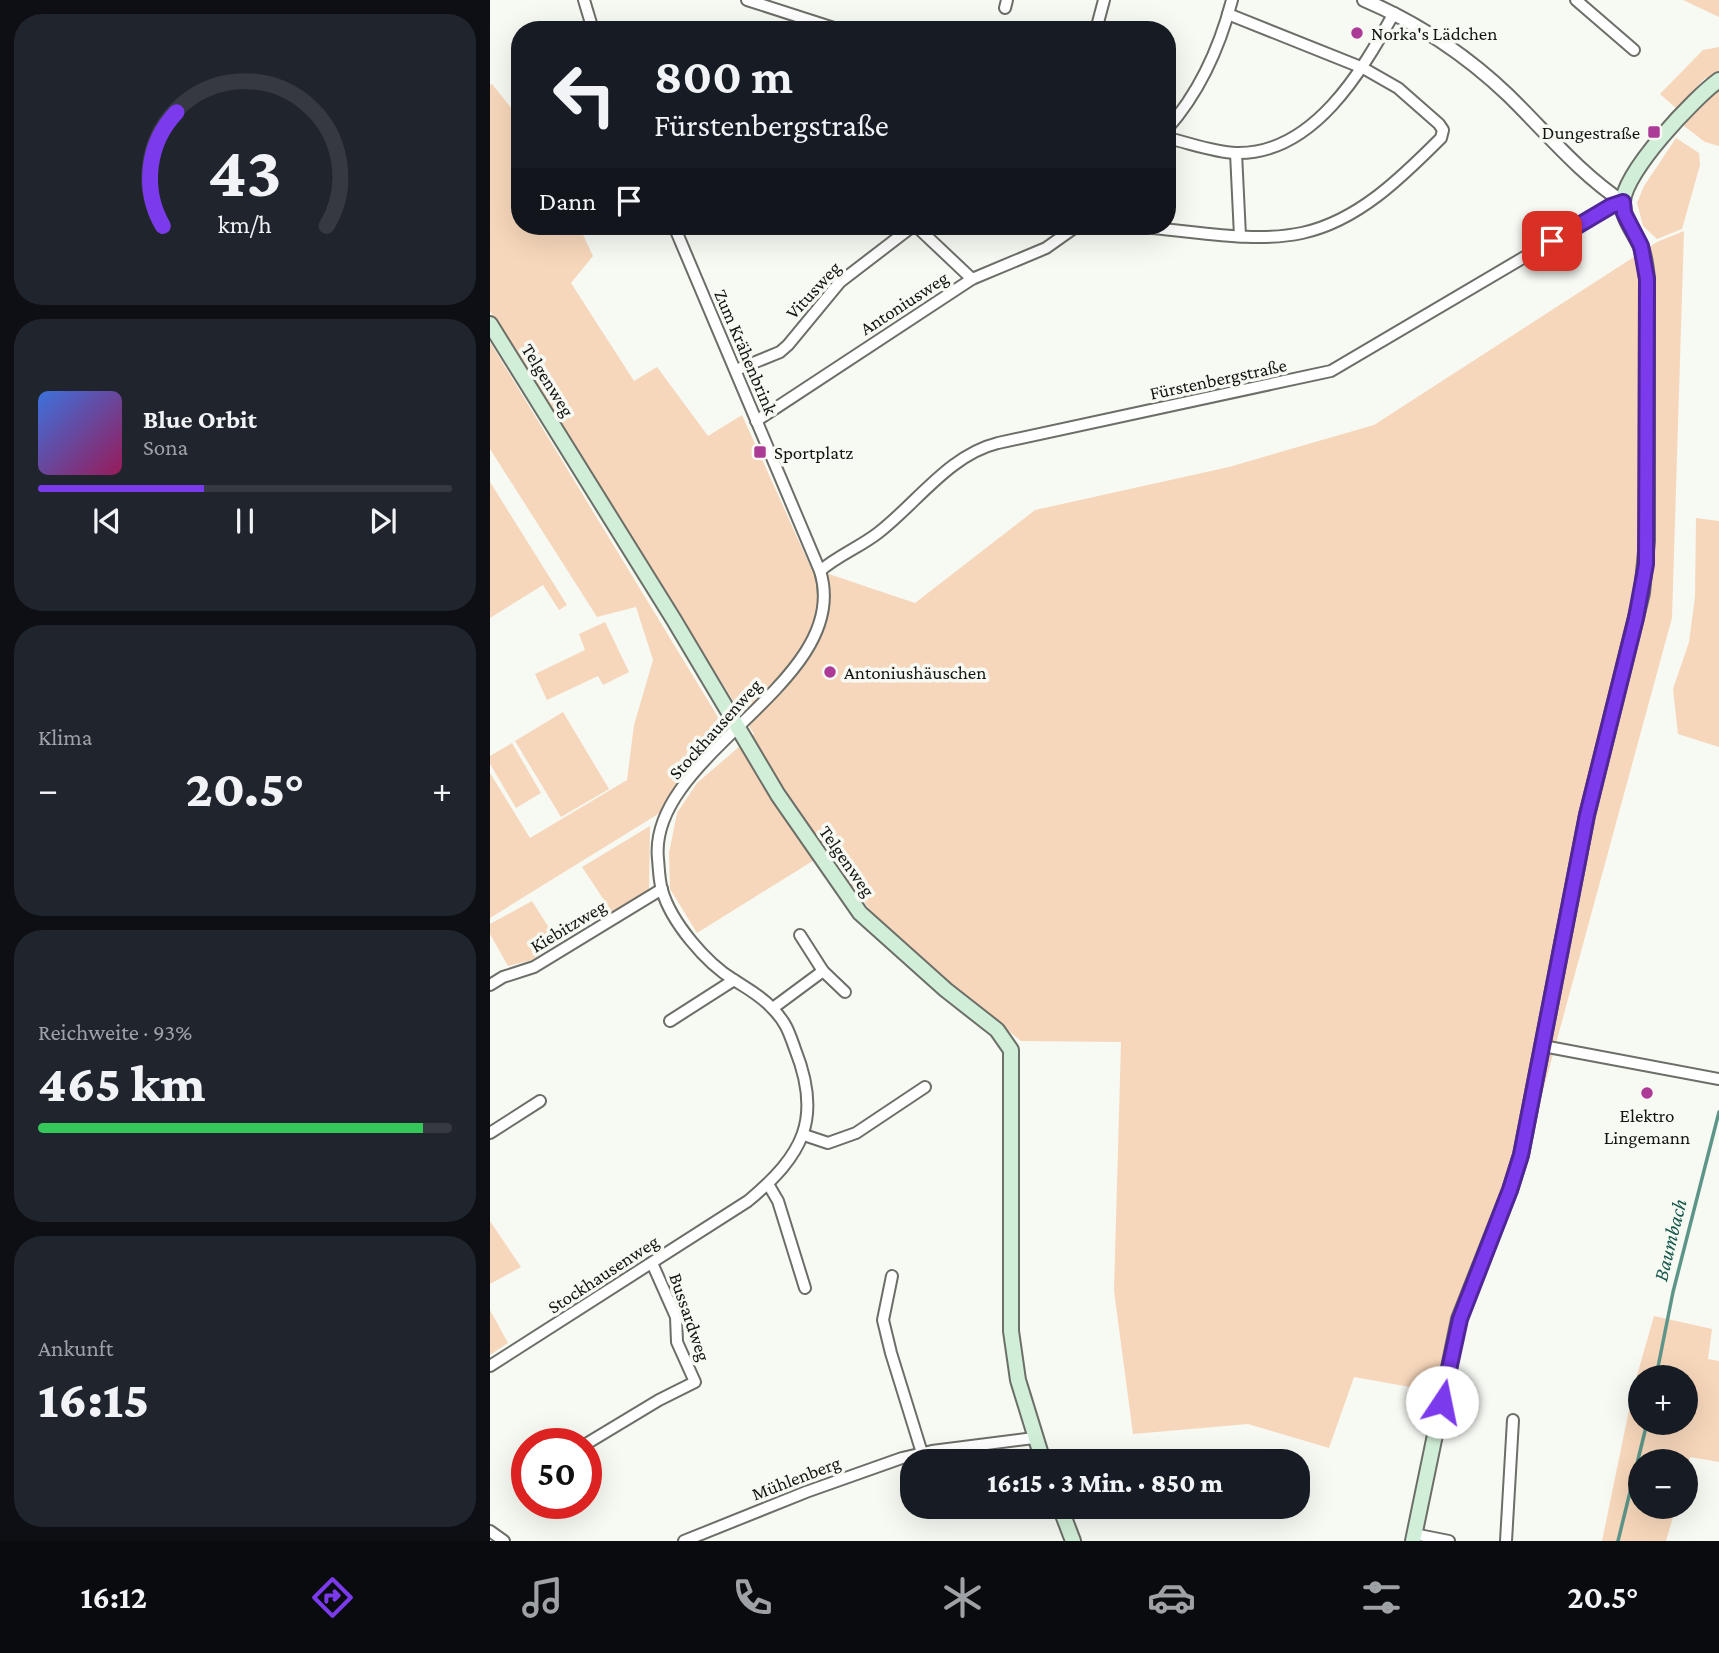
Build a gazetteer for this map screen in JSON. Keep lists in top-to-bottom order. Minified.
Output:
{"streets":{"main road":["Telgenweg"],"street":["Vitusweg","Antoniusweg","Zum Krähenbrink","Fürstenbergstraße","Stockhausenweg","Kiebitzweg","Bussardweg","Mühlenberg"]},"crossings":[["Vitusweg","Zum Krähenbrink"],["Antoniusweg","Zum Krähenbrink"],["Zum Krähenbrink","Fürstenbergstraße"],["Zum Krähenbrink","Stockhausenweg"],["Telgenweg","Stockhausenweg"],["Telgenweg","Mühlenberg"],["Stockhausenweg","Kiebitzweg"],["Stockhausenweg","Bussardweg"]],"water":["Baumbach"],"places":{"other":["Norka's Lädchen","Antoniushäuschen","Elektro Lingemann"],"transit":["Dungestraße","Sportplatz"]},"page":{"turn":["800 m","Fürstenbergstraße"],"then":"Dann","song":["Blue Orbit","Sona"],"tile":["Klima",["Reichweite · 93%","465 km"],["Ankunft","16:15"]],"heat":["−","20.5°","+"],"map_buttons":["+","−"],"limit":"50","trip":"16:15 · 3 Min. · 850 m","tabs":["16:12","20.5°"],"gauge":["43","km/h"]}}
